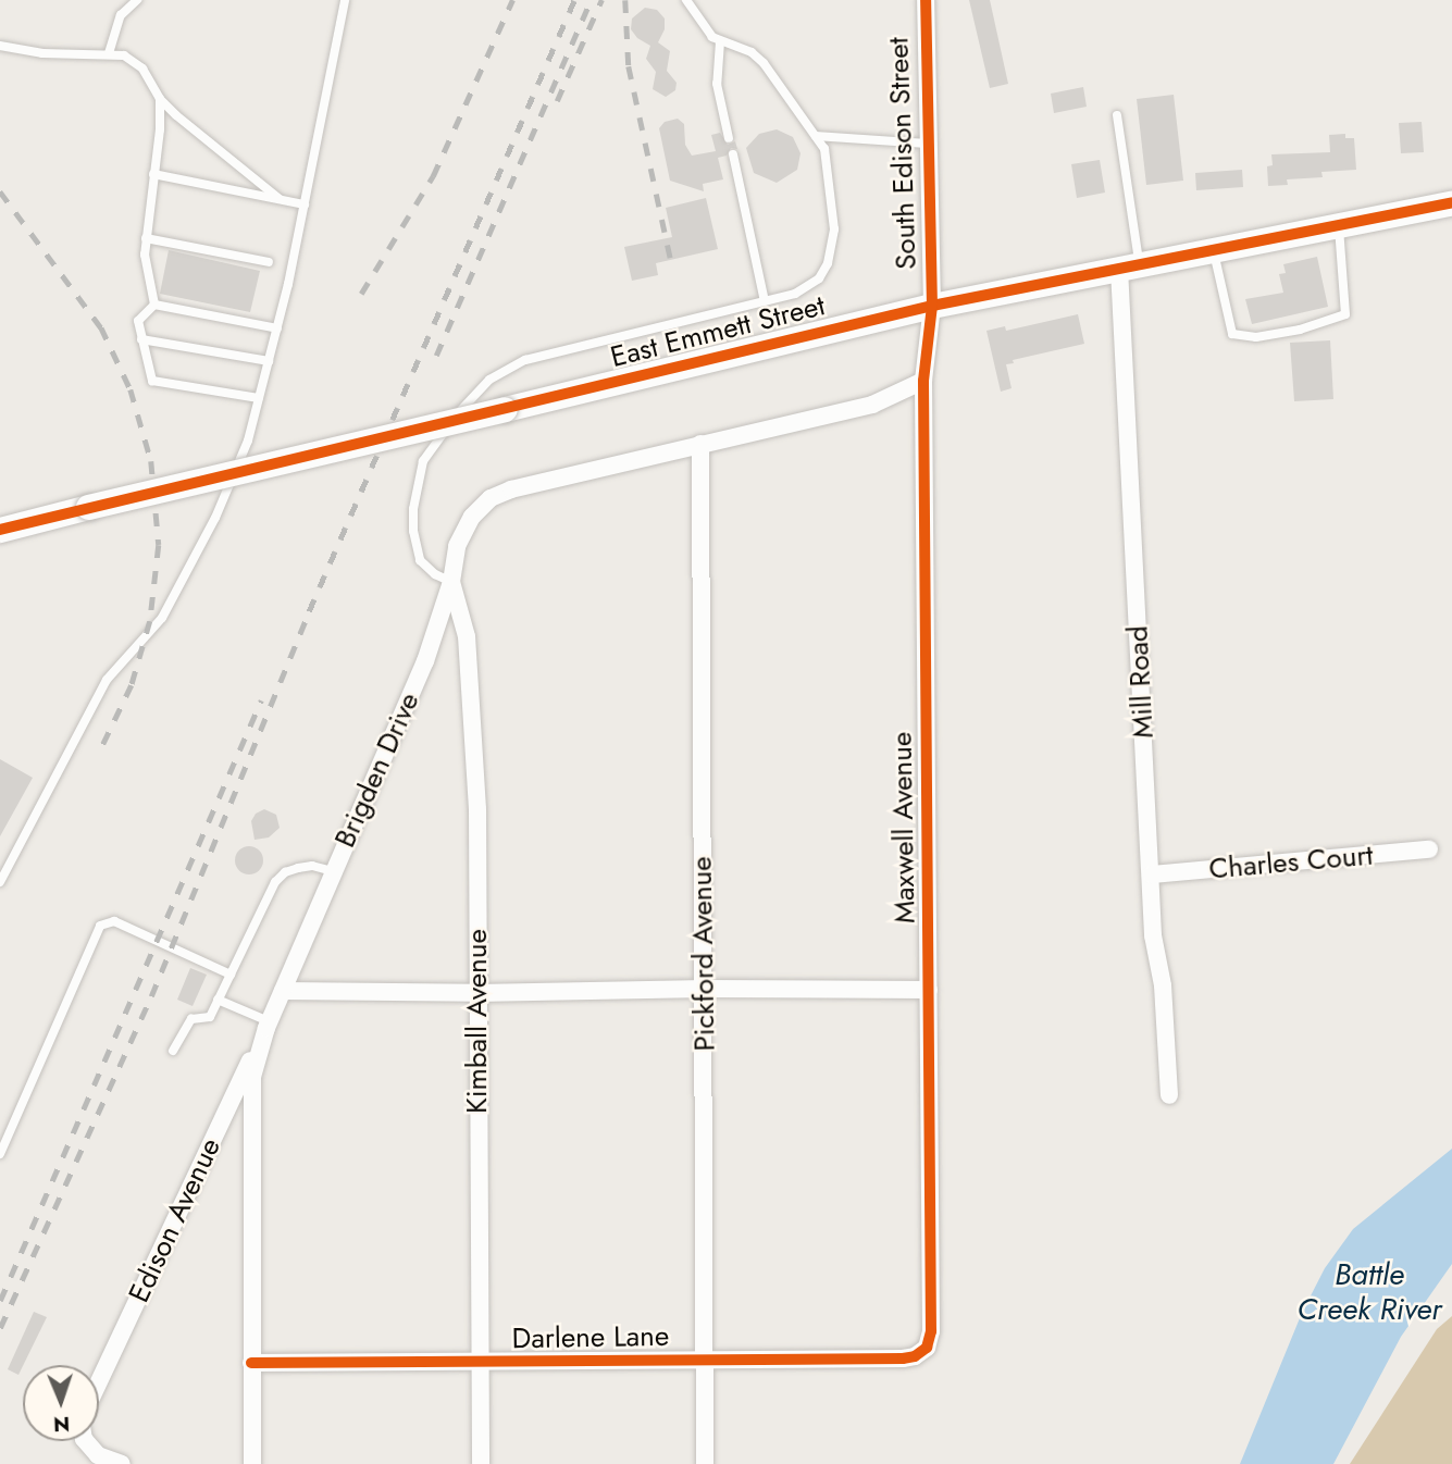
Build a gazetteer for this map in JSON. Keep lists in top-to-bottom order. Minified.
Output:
{"streets":{"street":["South Edison Street","East Emmett Street","Mill Road","Brigden Drive","Maxwell Avenue","Charles Court","Pickford Avenue","Kimball Avenue","Edison Avenue","Darlene Lane"]},"crossings":[["South Edison Street","East Emmett Street"],["South Edison Street","Maxwell Avenue"],["East Emmett Street","Mill Road"],["East Emmett Street","Maxwell Avenue"],["Mill Road","Charles Court"],["Brigden Drive","Maxwell Avenue"],["Brigden Drive","Pickford Avenue"],["Brigden Drive","Kimball Avenue"],["Brigden Drive","Edison Avenue"],["Brigden Drive","Darlene Lane"],["Maxwell Avenue","Darlene Lane"],["Pickford Avenue","Darlene Lane"],["Kimball Avenue","Darlene Lane"]],"water":["Battle Creek River"],"north":"bottom"}
